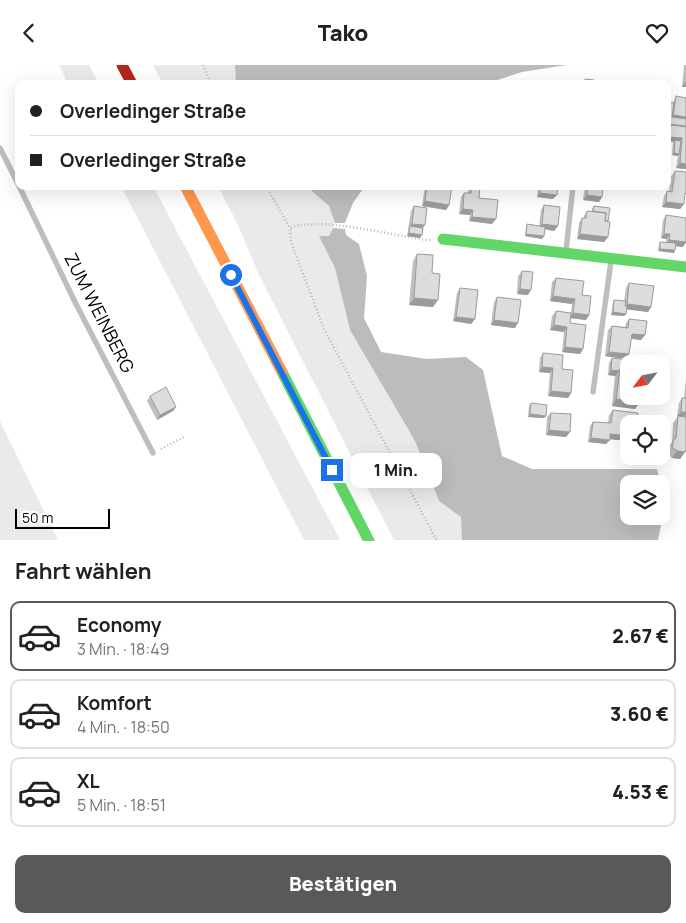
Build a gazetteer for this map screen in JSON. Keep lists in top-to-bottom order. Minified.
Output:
{"streets":{"lane":["ZUM WEINBERG"]},"scale_bar":"50 m","north":"bottom left","page":{"header":"Tako","banner":["Overledinger Straße","Overledinger Straße"],"bubble":"1 Min.","scale":"50 m","heading":"Fahrt wählen","list":[{"name":"Economy","note":"3 Min. · 18:49","value":"2.67 €"},{"name":"Komfort","note":"4 Min. · 18:50","value":"3.60 €"},{"name":"XL","note":"5 Min. · 18:51","value":"4.53 €"}],"buttons":"Bestätigen"}}
